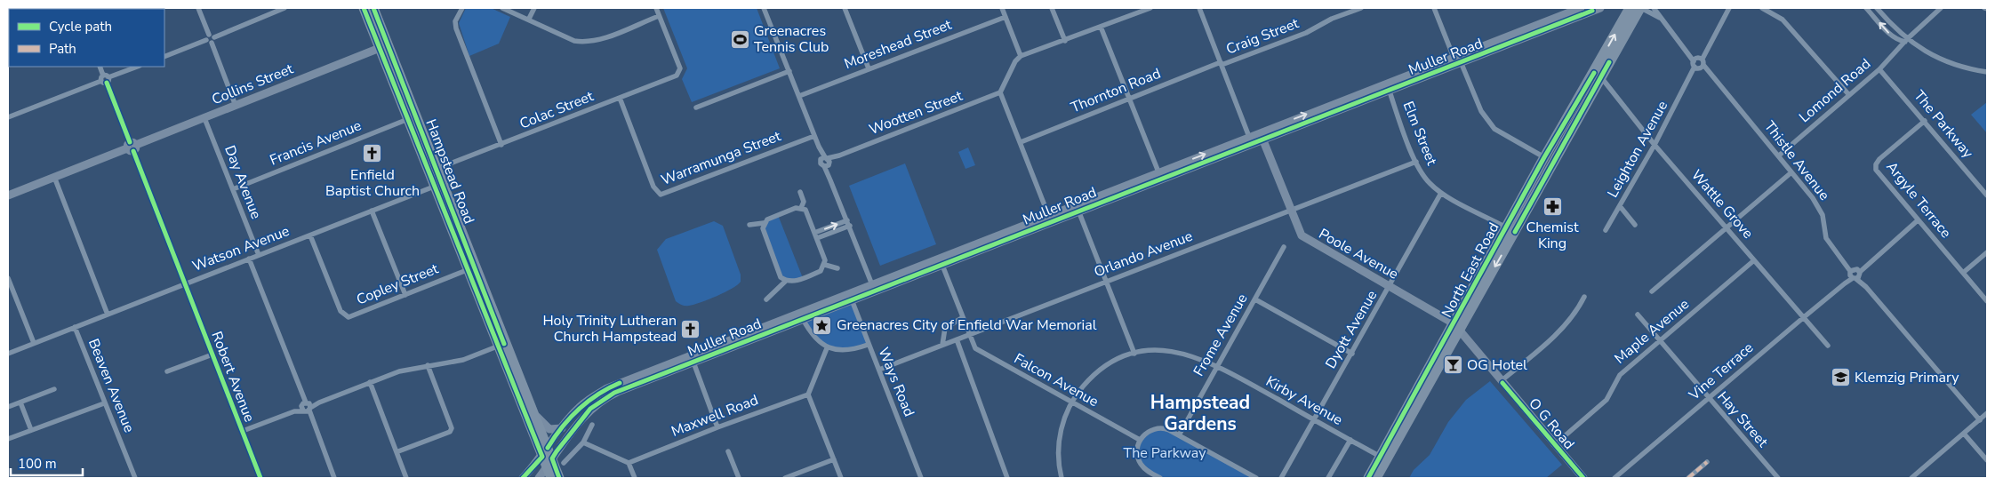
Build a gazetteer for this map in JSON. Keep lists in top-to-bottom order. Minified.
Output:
{"streets":{"highway":["Hampstead Road","North East Road"],"main road":["Muller Road","Collins Street","Poole Avenue","O G Road"],"street":["Craig Street","Moreshead Street","Thornton Road","Lomond Road","Colac Street","Wootten Street","The Parkway","Elm Street","Francis Avenue","Leighton Avenue","Warramunga Street","Thistle Avenue","Day Avenue","Argyle Terrace","Wattle Grove","Watson Avenue","Orlando Avenue","Copley Street","Dyott Avenue","Maple Avenue","Frome Avenue","Vine Terrace","Robert Avenue","Falcon Avenue","Ways Road","Beaven Avenue","Kirby Avenue","Maxwell Road","Hay Street"]},"crossings":[["Craig Street","Thornton Road"],["Muller Road","Elm Street"],["Muller Road","Hampstead Road"],["Muller Road","Poole Avenue"],["Muller Road","Falcon Avenue"],["Muller Road","Ways Road"],["Collins Street","Hampstead Road"],["Collins Street","Day Avenue"],["Lomond Road","The Parkway"],["Lomond Road","Thistle Avenue"],["Colac Street","Warramunga Street"],["Colac Street","Hampstead Road"],["The Parkway","Argyle Terrace"],["Elm Street","Orlando Avenue"],["Elm Street","North East Road"],["Elm Street","Dyott Avenue"],["Francis Avenue","Hampstead Road"],["Francis Avenue","Day Avenue"],["Leighton Avenue","Thistle Avenue"],["Leighton Avenue","Wattle Grove"],["Thistle Avenue","North East Road"],["Thistle Avenue","Vine Terrace"],["Hampstead Road","Watson Avenue"],["Hampstead Road","Copley Street"],["Day Avenue","Watson Avenue"],["Argyle Terrace","Vine Terrace"],["Wattle Grove","North East Road"],["Wattle Grove","Maple Avenue"],["Wattle Grove","Vine Terrace"],["Watson Avenue","Copley Street"],["Watson Avenue","Robert Avenue"],["Watson Avenue","Beaven Avenue"],["Orlando Avenue","Poole Avenue"],["Orlando Avenue","Falcon Avenue"],["Orlando Avenue","Ways Road"],["Poole Avenue","North East Road"],["Poole Avenue","Dyott Avenue"],["Poole Avenue","O G Road"],["North East Road","Kirby Avenue"],["North East Road","O G Road"],["Dyott Avenue","Kirby Avenue"],["Maple Avenue","Hay Street"],["Maple Avenue","O G Road"],["Frome Avenue","Kirby Avenue"],["Vine Terrace","Hay Street"],["Falcon Avenue","Kirby Avenue"]],"districts":["Hampstead Gardens"],"parks":["The Parkway"],"places":{"sports":["Greenacres Tennis Club"],"church":["Enfield Baptist Church","Holy Trinity Lutheran Church Hampstead"],"pharmacy":["Chemist King"],"place":["Greenacres City of Enfield War Memorial"],"bar":["OG Hotel"],"school or university":["Klemzig Primary"]},"legend":["Cycle path","Path"],"scale_bar":"100 m"}
